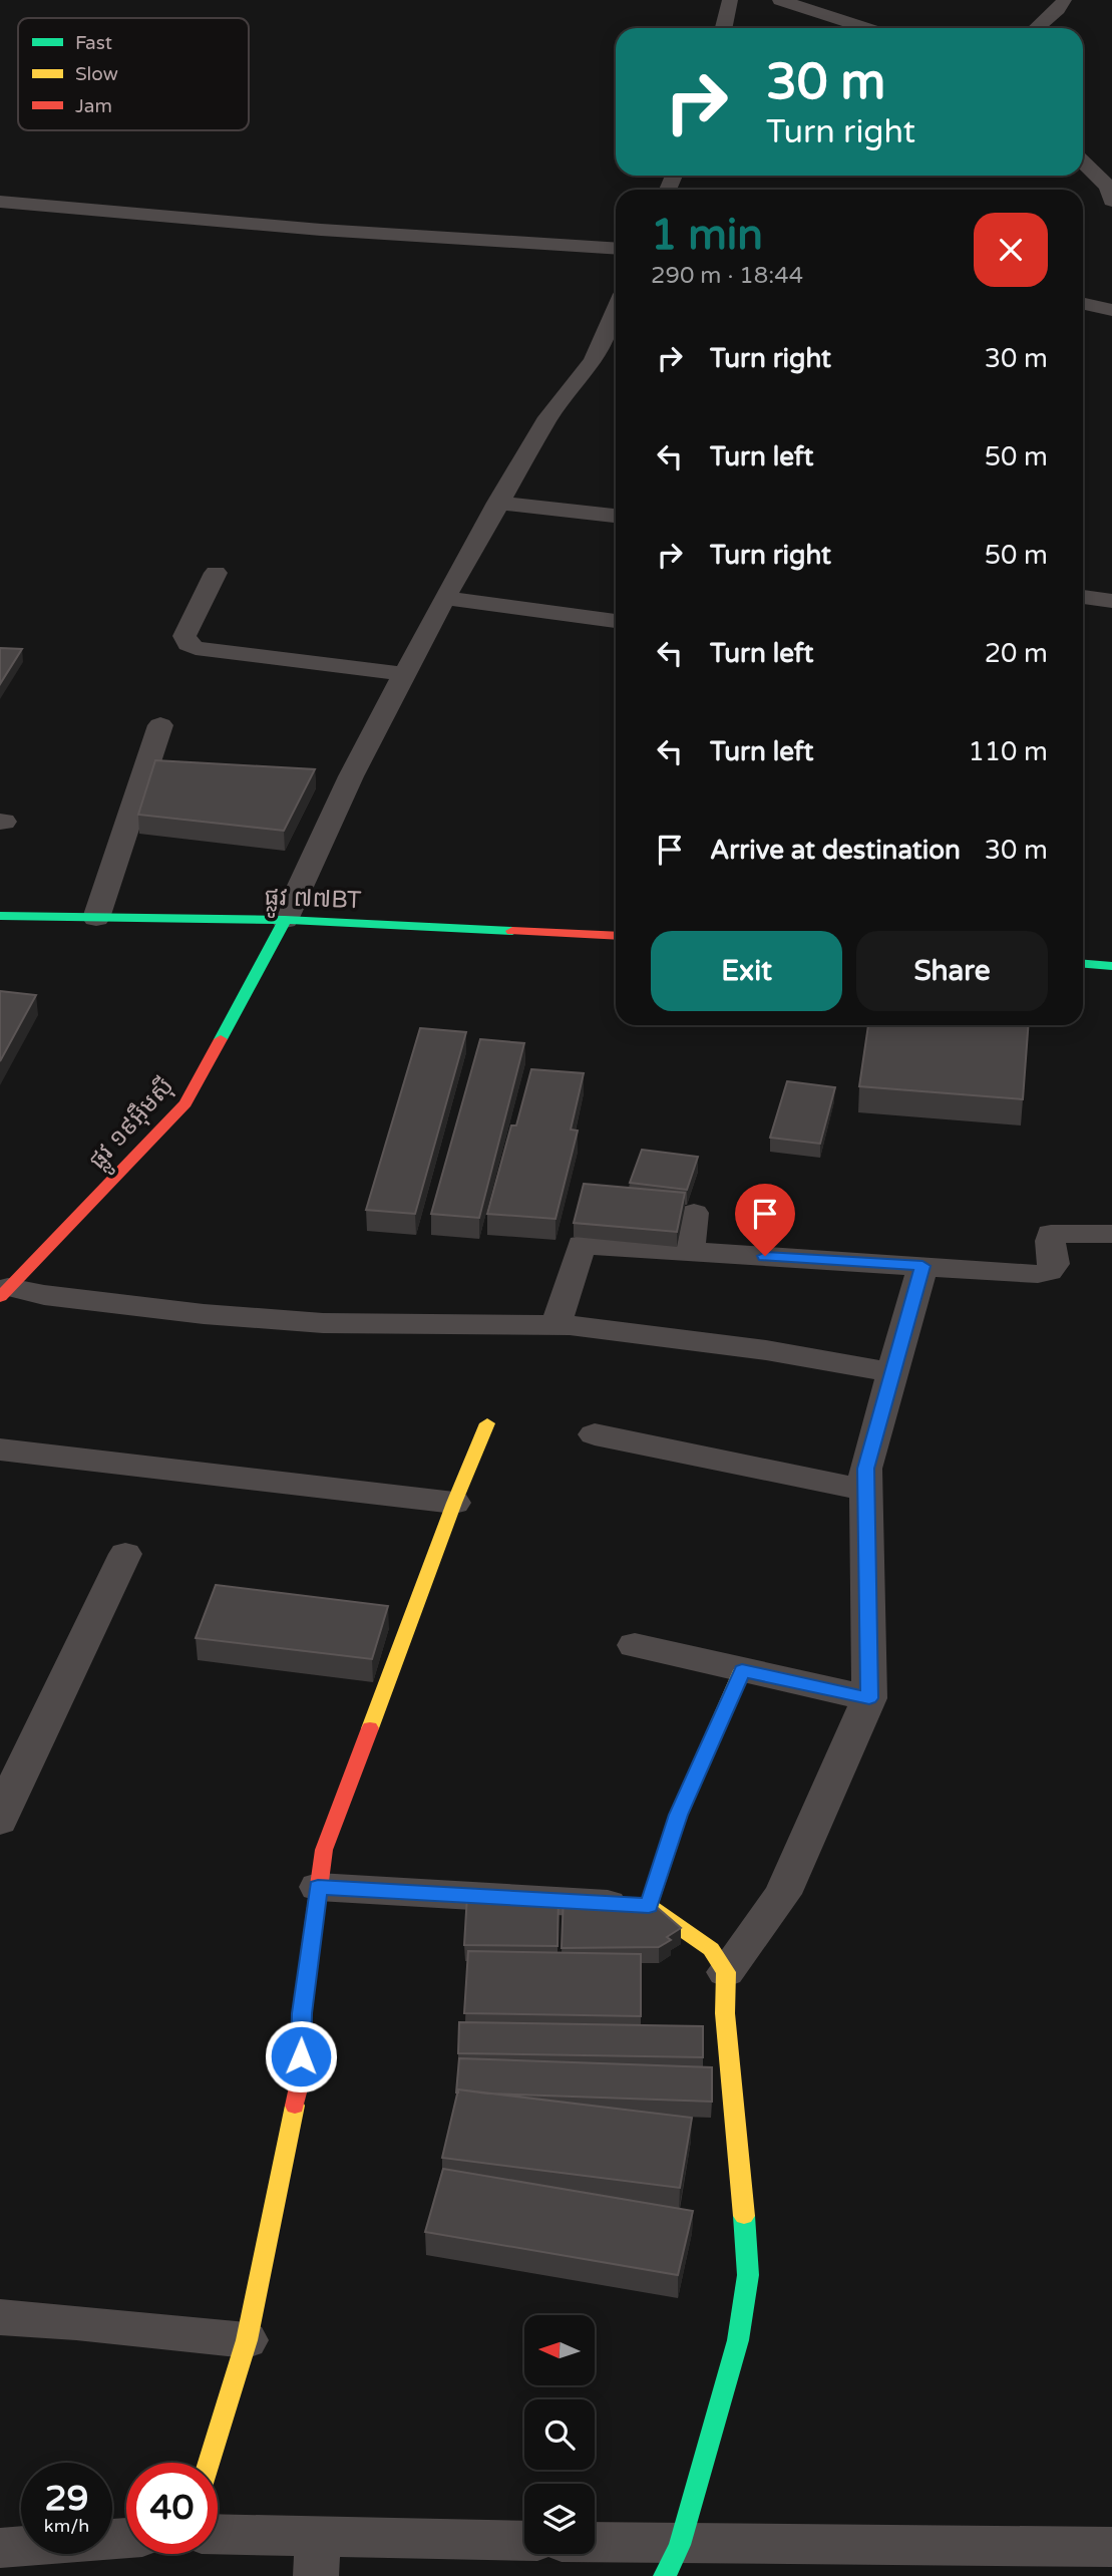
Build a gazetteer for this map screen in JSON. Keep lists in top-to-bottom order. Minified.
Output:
{"streets":{"street":["ផ្លូវ ៧៧BT","ផ្លូវ ១៩អ៊ឹមស៊ី"]},"crossings":[["ផ្លូវ ៧៧BT","ផ្លូវ ១៩អ៊ឹមស៊ី"]],"legend":["Fast","Slow","Jam"],"north":"left","page":{"turn":["30 m","Turn right"],"heading":["1 min","290 m · 18:44"],"list":[{"name":"Turn right","value":"30 m"},{"name":"Turn left","value":"50 m"},{"name":"Turn right","value":"50 m"},{"name":"Turn left","value":"20 m"},{"name":"Turn left","value":"110 m"},{"name":"Arrive at destination","value":"30 m"}],"buttons":["Exit","Share"],"speed":"29 km/h","limit":"40"}}
